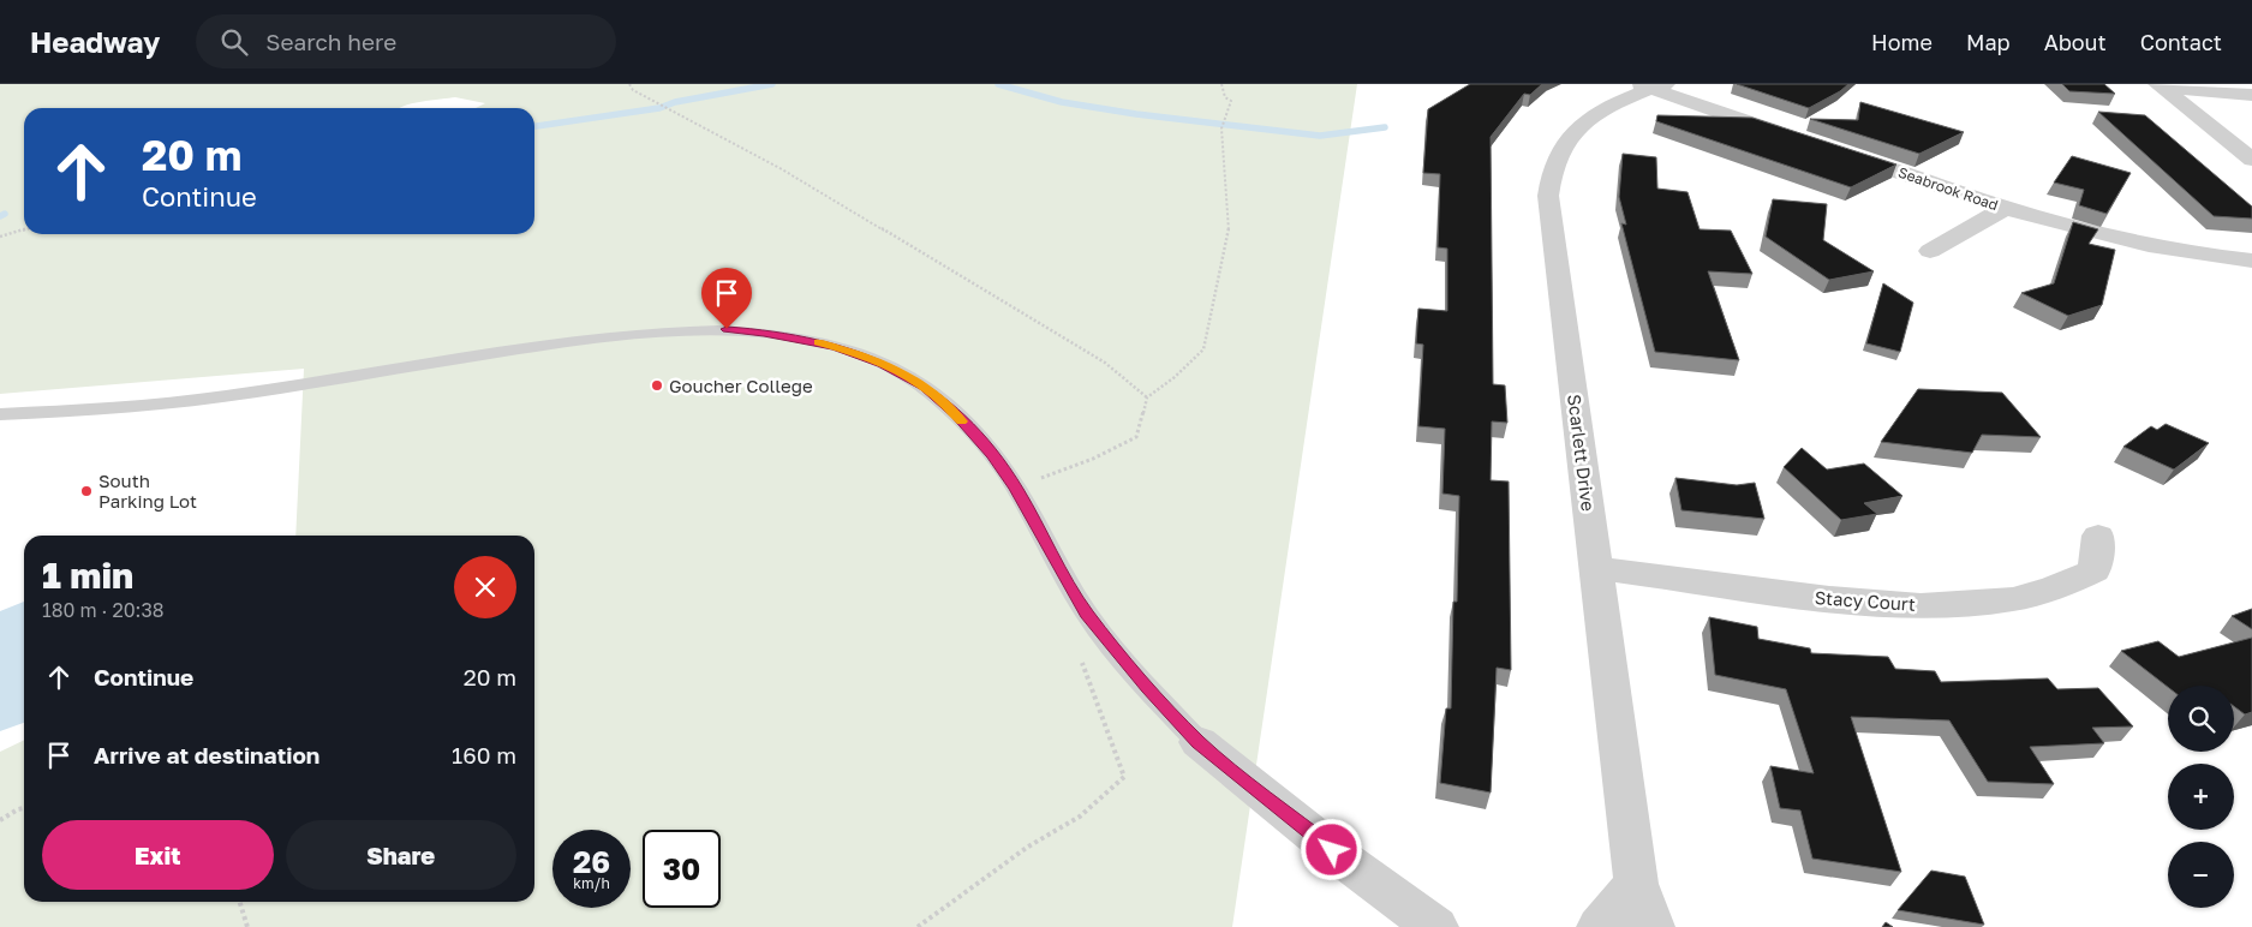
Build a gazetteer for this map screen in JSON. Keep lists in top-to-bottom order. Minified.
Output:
{"streets":{"street":["Seabrook Road","Scarlett Drive","Stacy Court"]},"crossings":[["Scarlett Drive","Stacy Court"]],"places":["Goucher College","South Parking Lot"],"page":{"header":"Headway","search":"Search here","nav":["Home","Map","About","Contact"],"turn":["20 m","Continue"],"heading":["1 min","180 m · 20:38"],"list":[{"name":"Continue","value":"20 m"},{"name":"Arrive at destination","value":"160 m"}],"map_buttons":["+","−"],"buttons":["Exit","Share"],"speed":"26 km/h","limit":"30"}}
